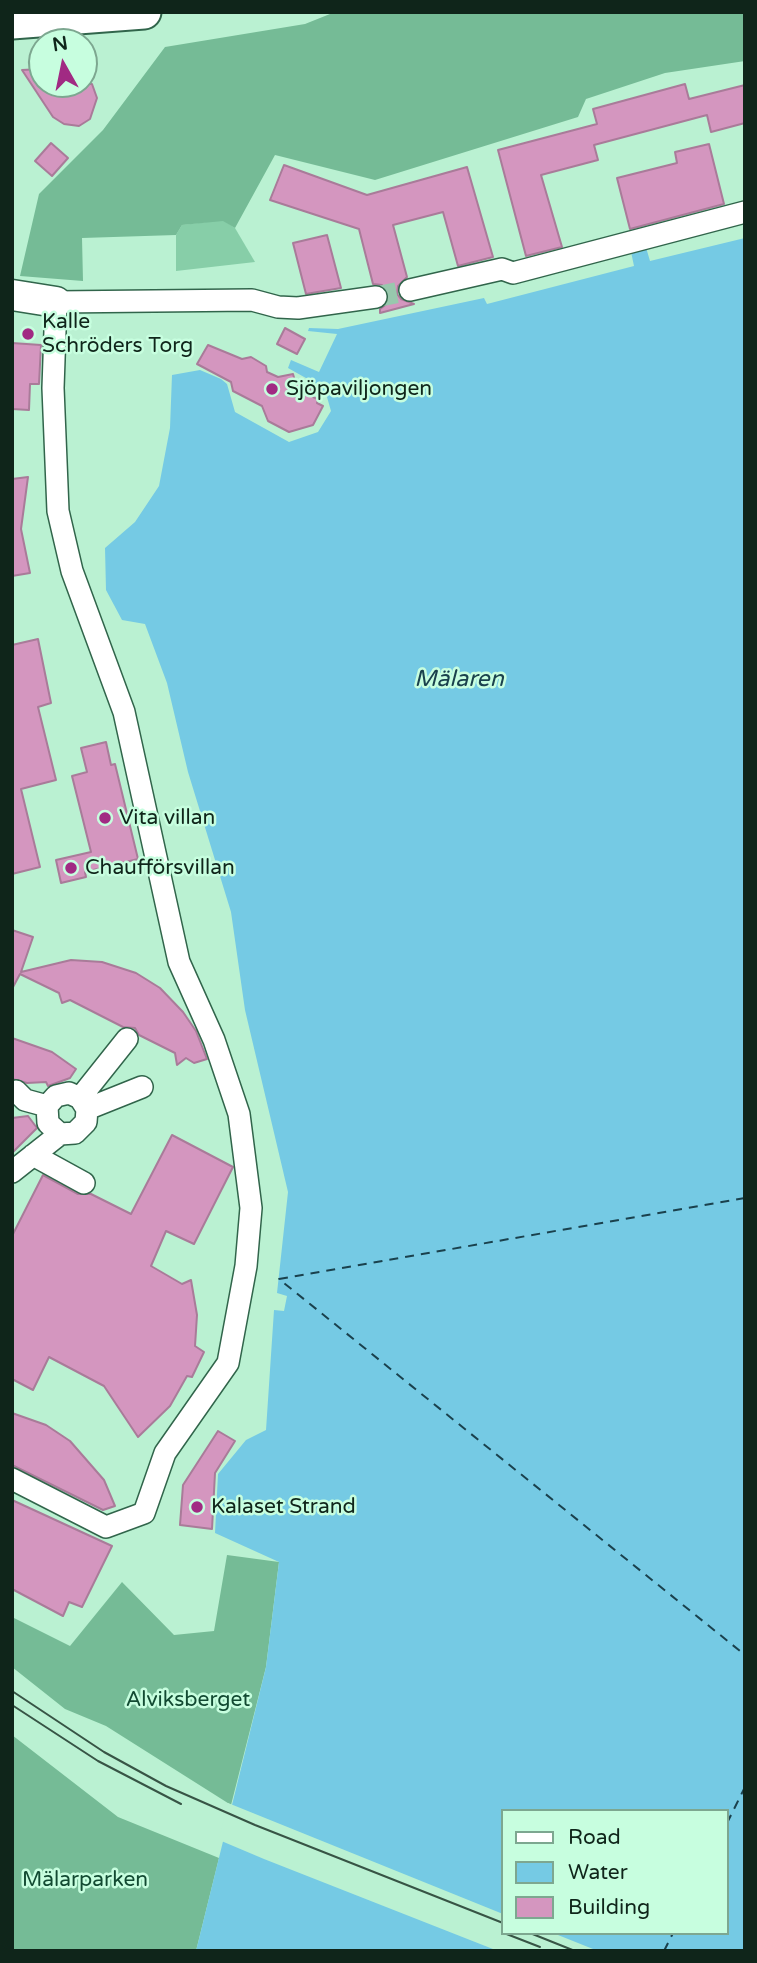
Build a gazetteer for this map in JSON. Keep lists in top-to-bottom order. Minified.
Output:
{"water":["Mälaren"],"parks":["Alviksberget","Mälarparken"],"places":["Kalle Schröders Torg","Sjöpaviljongen","Vita villan","Chaufförsvillan","Kalaset Strand"],"legend":["Road","Water","Building"],"north":"top"}
